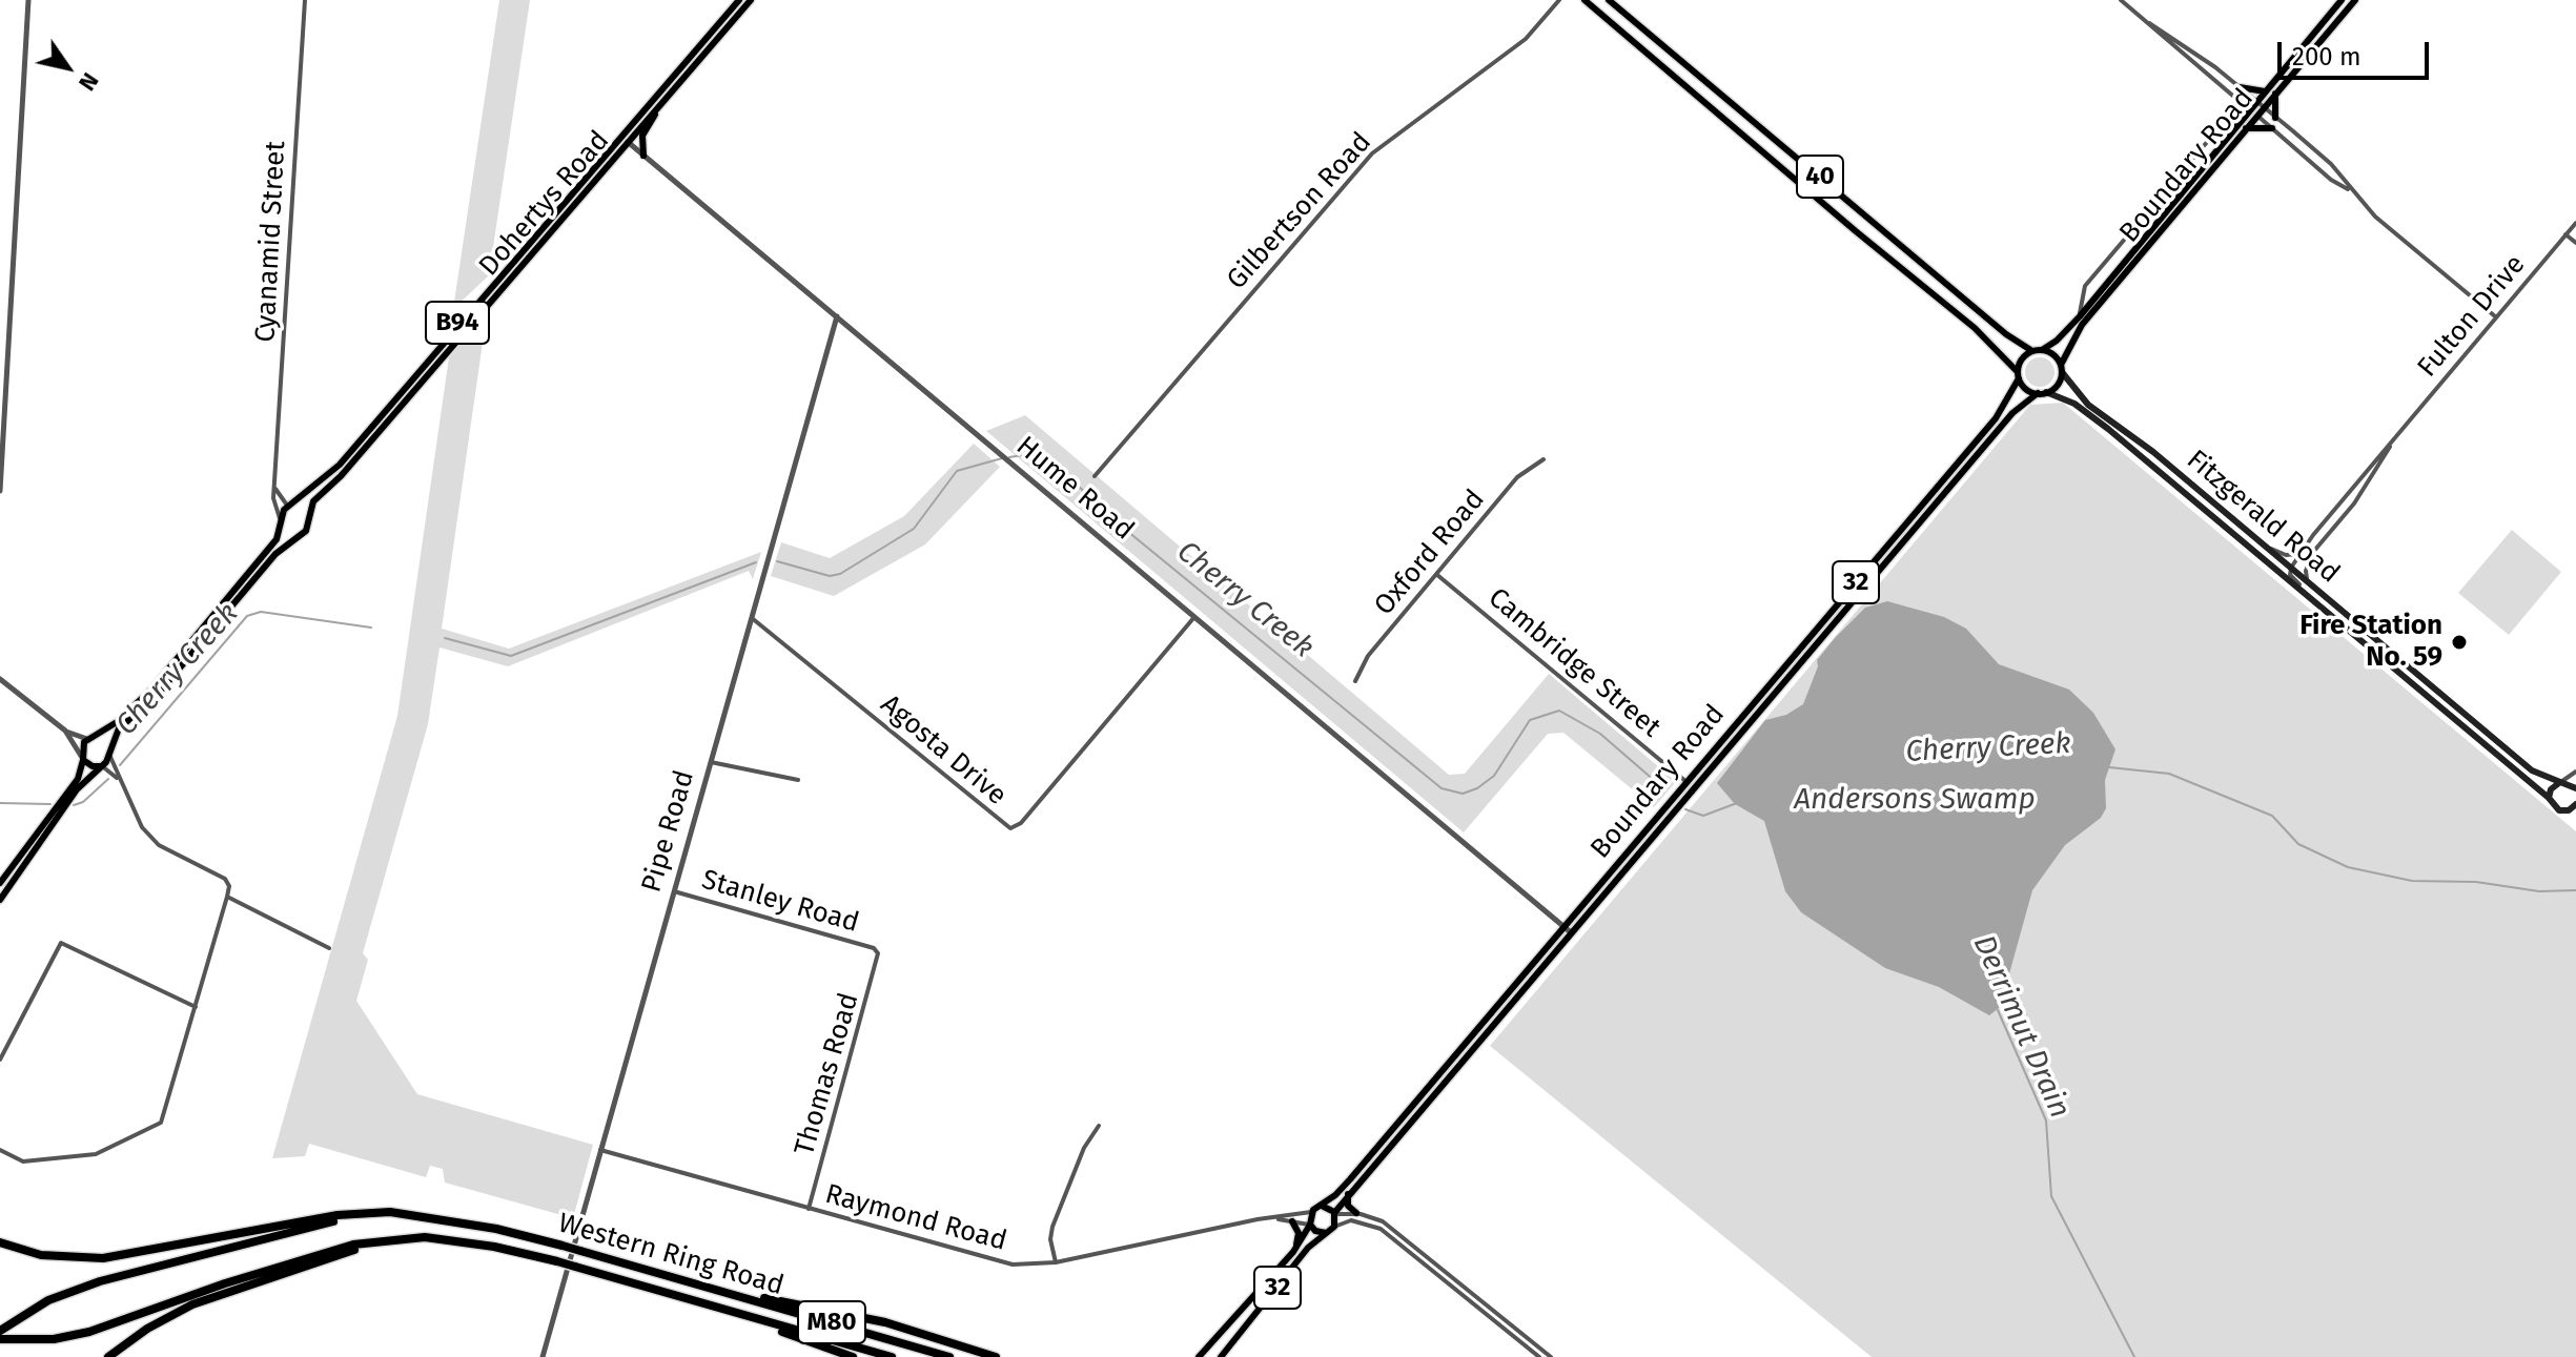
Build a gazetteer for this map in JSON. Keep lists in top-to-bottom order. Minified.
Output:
{"streets":{"highway":["Western Ring Road","M80"],"main road":["Boundary Road","40","Dohertys Road","B94","Fitzgerald Road","32"],"street":["Gilbertson Road","Cyanamid Street","Fulton Drive","Hume Road","Oxford Road","Cambridge Street","Agosta Drive","Pipe Road","Stanley Road","Thomas Road","Raymond Road"]},"crossings":[["Boundary Road","40"],["Boundary Road","Hume Road"],["Boundary Road","Fitzgerald Road"],["Boundary Road","32"],["Boundary Road","Cambridge Street"],["Boundary Road","Raymond Road"],["40","Fitzgerald Road"],["Dohertys Road","Cyanamid Street"],["Dohertys Road","B94"],["Dohertys Road","Hume Road"],["Cyanamid Street","B94"],["Fulton Drive","Fitzgerald Road"],["Hume Road","Agosta Drive"],["Hume Road","Pipe Road"],["Oxford Road","Cambridge Street"],["32","Raymond Road"],["Agosta Drive","Pipe Road"],["Pipe Road","Stanley Road"],["Pipe Road","Raymond Road"],["Stanley Road","Thomas Road"],["Thomas Road","Raymond Road"]],"water":["Cherry Creek","Andersons Swamp","Derrimut Drain"],"places":["Fire Station No. 59"],"scale_bar":"200 m","north":"bottom right"}
